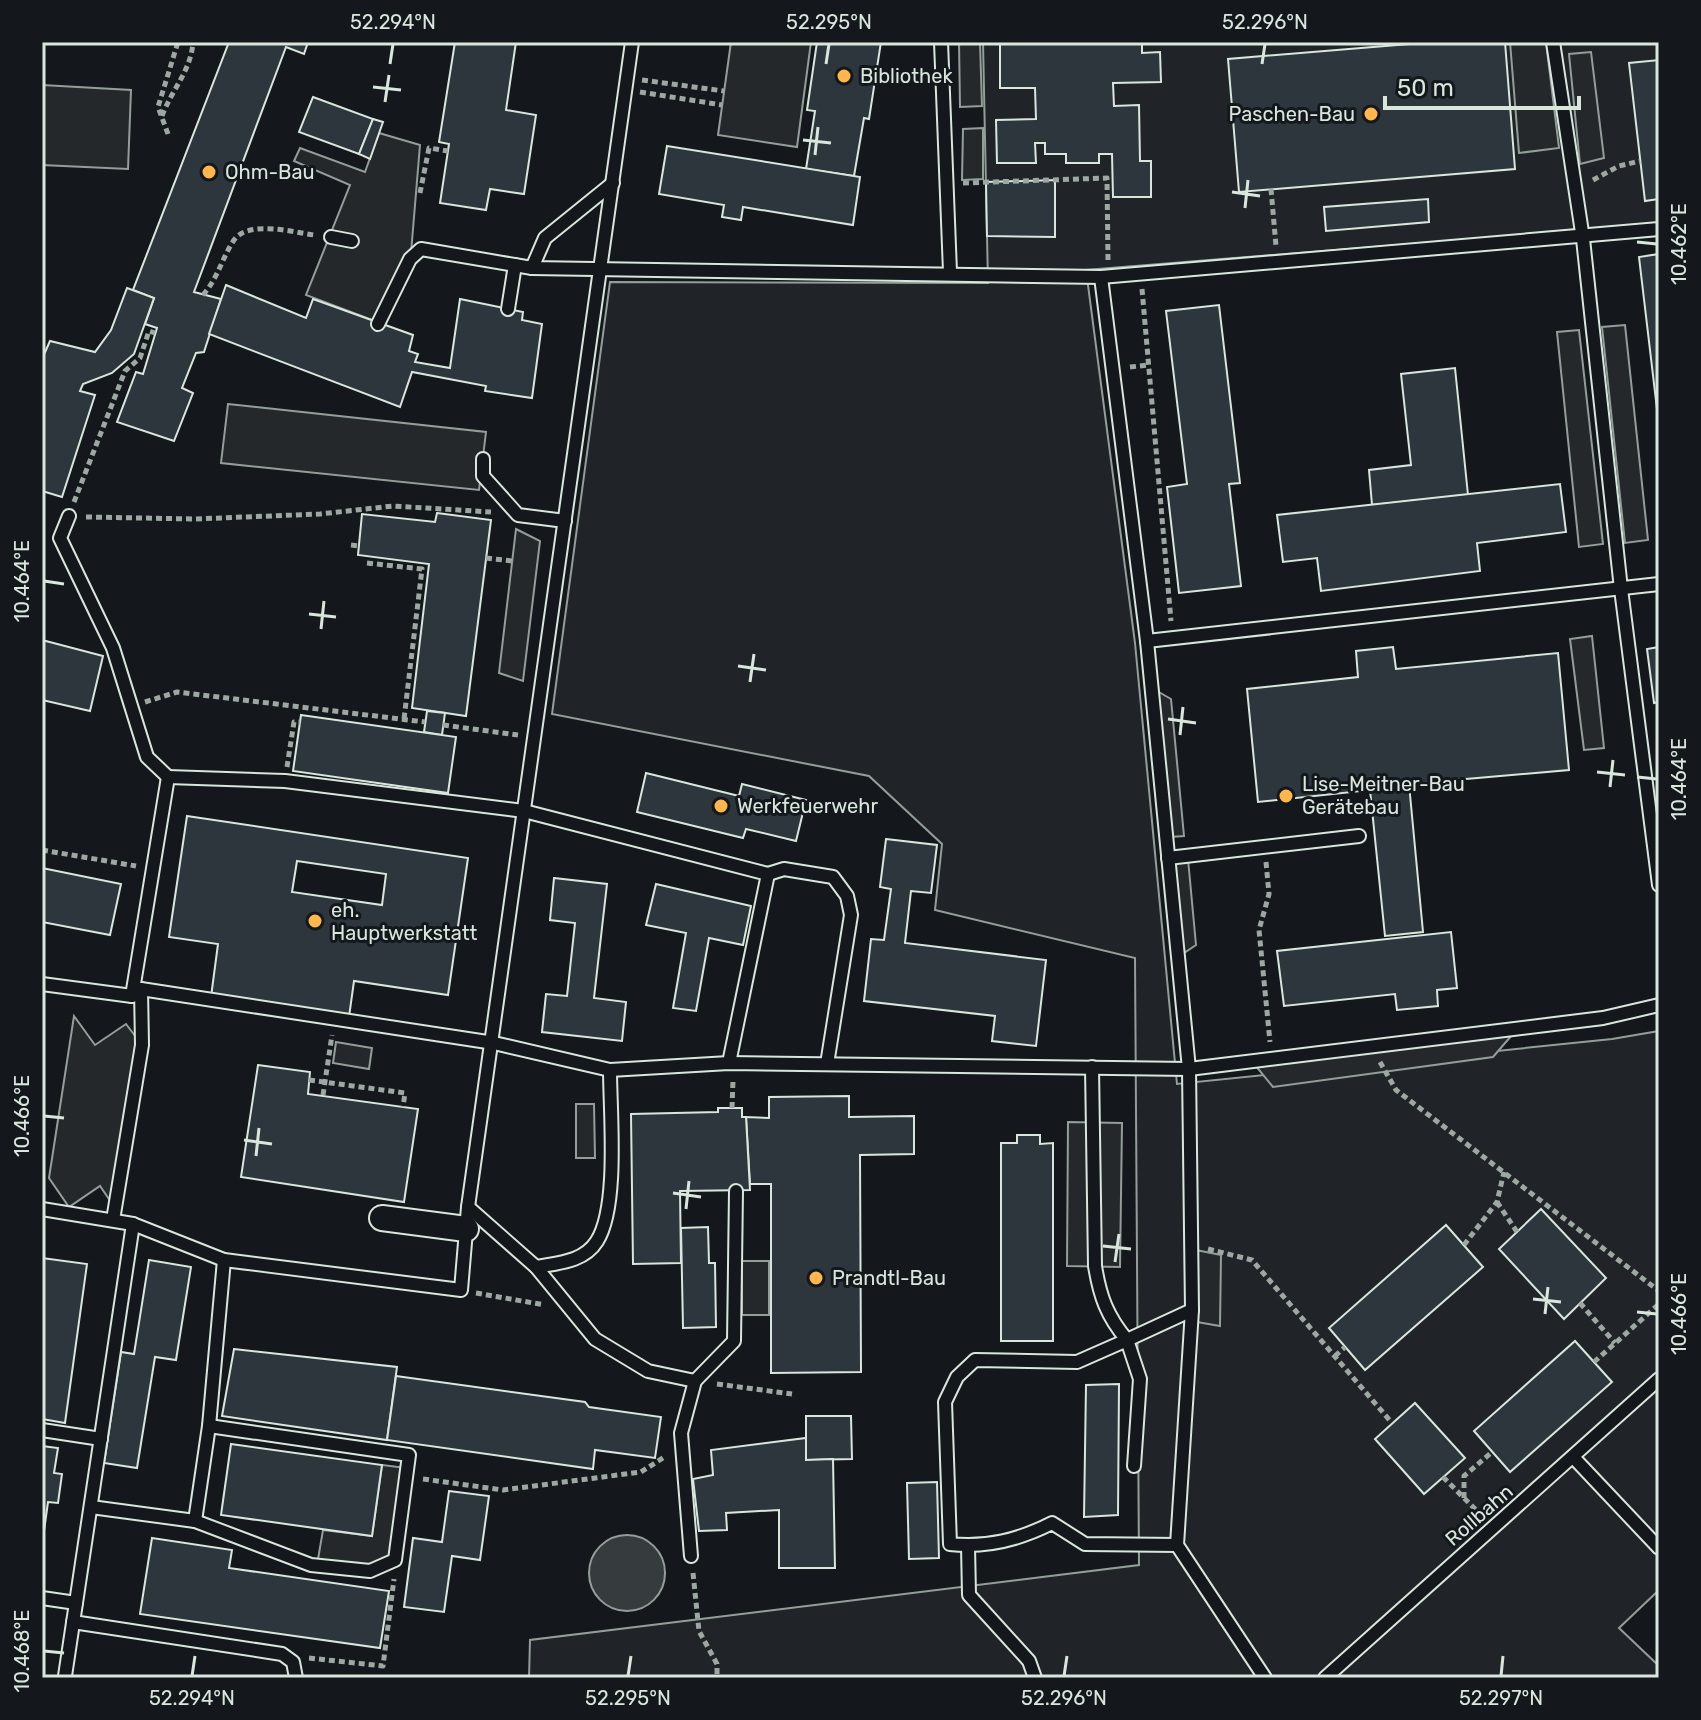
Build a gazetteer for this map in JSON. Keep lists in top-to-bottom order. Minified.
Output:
{"streets":{"lane":["Rollbahn"]},"places":["Bibliothek","Paschen-Bau","Ohm-Bau","Lise-Meitner-Bau Gerätebau","Werkfeuerwehr","eh. Hauptwerkstatt","Prandtl-Bau"],"scale_bar":"50 m","coordinates":["52.294°N","52.295°N","52.296°N","10.462°E","10.464°E","10.466°E","10.468°E","52.297°N"]}
